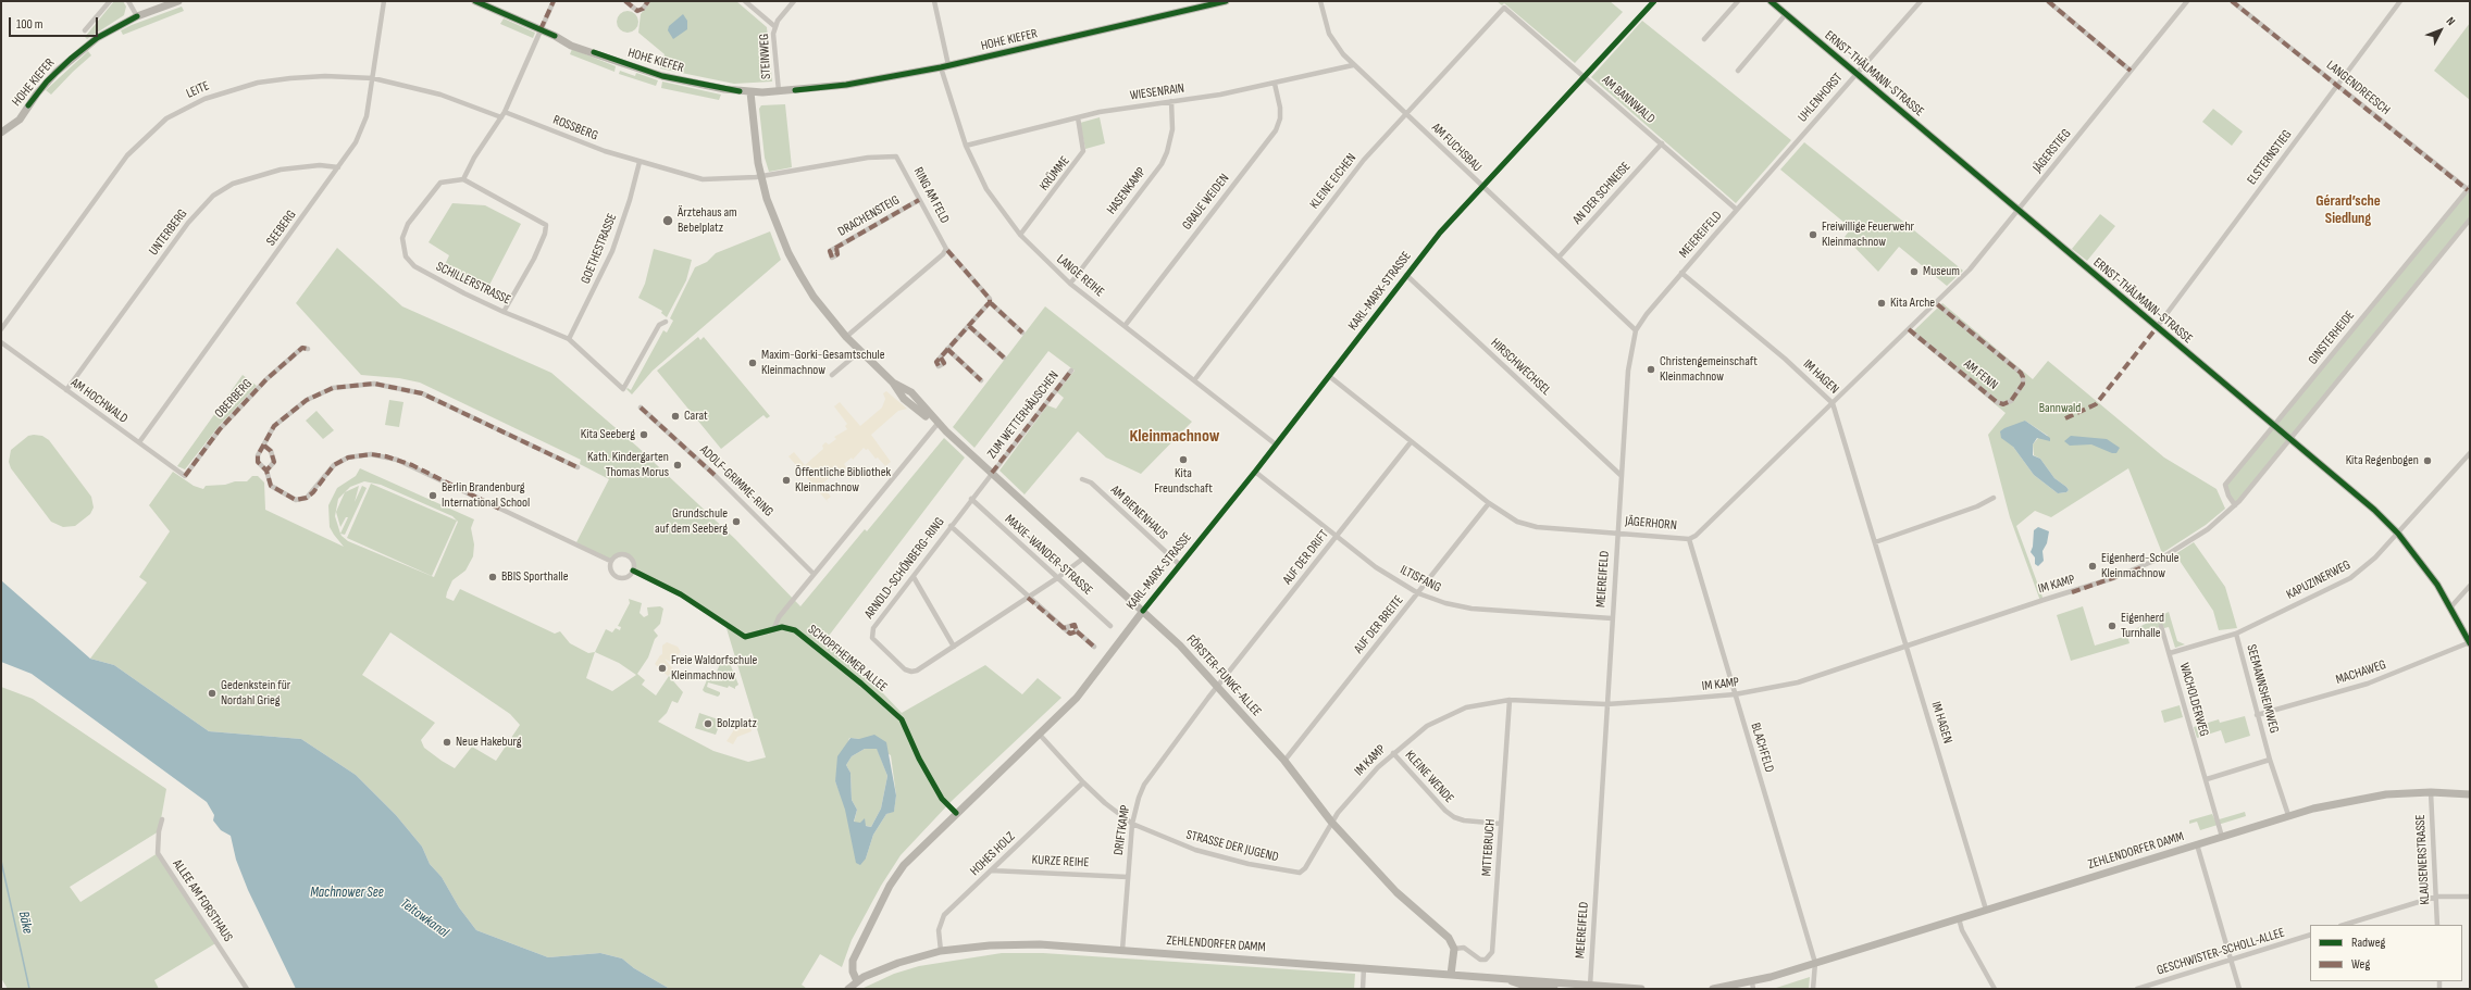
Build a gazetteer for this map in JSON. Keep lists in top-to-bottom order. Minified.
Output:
{"streets":{"street":["HOHE KIEFER","STEINWEG","ERNST-THÄLMANN-STRASSE","LANGENDREESCH","LEITE","WIESENRAIN","UHLENHORST","AM BANNWALD","ROSSBERG","AM FUCHSBAU","JÄGERSTIEG","ELSTERNSTIEG","KRÜMME","KLEINE EICHEN","HASENKAMP","AN DER SCHNEISE","RING AM FELD","GRAUE WEIDEN","DRACHENSTEIG","SEEBERG","UNTERBERG","MEIEREIFELD","GOETHESTRASSE","LANGE REIHE","SCHILLERSTRASSE","KARL-MARX-STRASSE","GINSTERHEIDE","HIRSCHWECHSEL","AM FENN","IM HAGEN","OBERBERG","AM HOCHWALD","ZUM WETTERHÄUSCHEN","ADOLF-GRIMME-RING","AM BIENENHAUS","JÄGERHORN","MAXIE-WANDER-STRASSE","AUF DER DRIFT","ARNOLD-SCHÖNBERG-RING","ILTISFANG","KAPUZINERWEG","IM KAMP","AUF DER BREITE","SCHOPFHEIMER ALLEE","MACHAWEG","FÖRSTER-FUNKE-ALLEE","SEEMANNSHEIMWEG","WACHOLDERWEG","BLACHFELD","KLEINE WENDE","DRIFTKAMP","STRASSE DER JUGEND","MITTEBRUCH","ZEHLENDORFER DAMM","HOHES HOLZ","KLAUSENERSTRASSE","KURZE REIHE","ALLEE AM FORSTHAUS","GESCHWISTER-SCHOLL-ALLEE"]},"crossings":[["HOHE KIEFER","STEINWEG"],["HOHE KIEFER","LANGE REIHE"],["HOHE KIEFER","FÖRSTER-FUNKE-ALLEE"],["ERNST-THÄLMANN-STRASSE","UHLENHORST"],["ERNST-THÄLMANN-STRASSE","JÄGERSTIEG"],["ERNST-THÄLMANN-STRASSE","ELSTERNSTIEG"],["ERNST-THÄLMANN-STRASSE","GINSTERHEIDE"],["ERNST-THÄLMANN-STRASSE","KAPUZINERWEG"],["ERNST-THÄLMANN-STRASSE","MACHAWEG"],["LANGENDREESCH","ELSTERNSTIEG"],["LANGENDREESCH","GINSTERHEIDE"],["LEITE","SEEBERG"],["WIESENRAIN","AM FUCHSBAU"],["WIESENRAIN","KRÜMME"],["WIESENRAIN","HASENKAMP"],["WIESENRAIN","GRAUE WEIDEN"],["WIESENRAIN","LANGE REIHE"],["UHLENHORST","AM BANNWALD"],["UHLENHORST","MEIEREIFELD"],["AM BANNWALD","KLEINE EICHEN"],["AM BANNWALD","AN DER SCHNEISE"],["AM BANNWALD","MEIEREIFELD"],["AM BANNWALD","KARL-MARX-STRASSE"],["ROSSBERG","RING AM FELD"],["ROSSBERG","GOETHESTRASSE"],["ROSSBERG","FÖRSTER-FUNKE-ALLEE"],["AM FUCHSBAU","KLEINE EICHEN"],["AM FUCHSBAU","AN DER SCHNEISE"],["AM FUCHSBAU","MEIEREIFELD"],["AM FUCHSBAU","KARL-MARX-STRASSE"],["JÄGERSTIEG","AM FENN"],["JÄGERSTIEG","JÄGERHORN"],["KRÜMME","LANGE REIHE"],["KLEINE EICHEN","LANGE REIHE"],["HASENKAMP","LANGE REIHE"],["RING AM FELD","DRACHENSTEIG"],["RING AM FELD","FÖRSTER-FUNKE-ALLEE"],["GRAUE WEIDEN","LANGE REIHE"],["SEEBERG","UNTERBERG"],["SEEBERG","AM HOCHWALD"],["UNTERBERG","AM HOCHWALD"],["MEIEREIFELD","HIRSCHWECHSEL"],["MEIEREIFELD","IM HAGEN"],["MEIEREIFELD","JÄGERHORN"],["MEIEREIFELD","ILTISFANG"],["MEIEREIFELD","IM KAMP"],["MEIEREIFELD","ZEHLENDORFER DAMM"],["GOETHESTRASSE","SCHILLERSTRASSE"],["LANGE REIHE","KARL-MARX-STRASSE"],["KARL-MARX-STRASSE","HIRSCHWECHSEL"],["KARL-MARX-STRASSE","AM BIENENHAUS"],["KARL-MARX-STRASSE","JÄGERHORN"],["KARL-MARX-STRASSE","ILTISFANG"],["KARL-MARX-STRASSE","SCHOPFHEIMER ALLEE"],["KARL-MARX-STRASSE","FÖRSTER-FUNKE-ALLEE"],["KARL-MARX-STRASSE","STRASSE DER JUGEND"],["KARL-MARX-STRASSE","ZEHLENDORFER DAMM"],["GINSTERHEIDE","IM KAMP"],["AM FENN","JÄGERHORN"],["IM HAGEN","JÄGERHORN"],["IM HAGEN","IM KAMP"],["IM HAGEN","ZEHLENDORFER DAMM"],["OBERBERG","AM HOCHWALD"],["ZUM WETTERHÄUSCHEN","ARNOLD-SCHÖNBERG-RING"],["ZUM WETTERHÄUSCHEN","FÖRSTER-FUNKE-ALLEE"],["JÄGERHORN","AUF DER DRIFT"],["JÄGERHORN","AUF DER BREITE"],["JÄGERHORN","BLACHFELD"],["MAXIE-WANDER-STRASSE","ARNOLD-SCHÖNBERG-RING"],["AUF DER DRIFT","ILTISFANG"],["AUF DER DRIFT","FÖRSTER-FUNKE-ALLEE"],["AUF DER DRIFT","DRIFTKAMP"],["ARNOLD-SCHÖNBERG-RING","FÖRSTER-FUNKE-ALLEE"],["ILTISFANG","AUF DER BREITE"],["KAPUZINERWEG","SEEMANNSHEIMWEG"],["IM KAMP","FÖRSTER-FUNKE-ALLEE"],["IM KAMP","BLACHFELD"],["IM KAMP","KLEINE WENDE"],["IM KAMP","STRASSE DER JUGEND"],["IM KAMP","MITTEBRUCH"],["AUF DER BREITE","FÖRSTER-FUNKE-ALLEE"],["MACHAWEG","SEEMANNSHEIMWEG"],["FÖRSTER-FUNKE-ALLEE","DRIFTKAMP"],["FÖRSTER-FUNKE-ALLEE","MITTEBRUCH"],["SEEMANNSHEIMWEG","WACHOLDERWEG"],["SEEMANNSHEIMWEG","ZEHLENDORFER DAMM"],["WACHOLDERWEG","ZEHLENDORFER DAMM"],["BLACHFELD","ZEHLENDORFER DAMM"],["KLEINE WENDE","MITTEBRUCH"],["DRIFTKAMP","STRASSE DER JUGEND"],["DRIFTKAMP","ZEHLENDORFER DAMM"],["DRIFTKAMP","KURZE REIHE"],["STRASSE DER JUGEND","HOHES HOLZ"],["ZEHLENDORFER DAMM","HOHES HOLZ"],["ZEHLENDORFER DAMM","KLAUSENERSTRASSE"],["HOHES HOLZ","KURZE REIHE"]],"districts":["Gérard’sche Siedlung","Kleinmachnow"],"water":["Machnower See","Teltowkanal","Bäke"],"parks":["Bannwald"],"places":["Ärztehaus am Bebelplatz","Freiwillige Feuerwehr Kleinmachnow","Museum","Kita Arche","Maxim-Gorki-Gesamtschule Kleinmachnow","Christengemeinschaft Kleinmachnow","Carat","Kita Seeberg","Kita Freundschaft","Kita Regenbogen","Kath. Kindergarten Thomas Morus","Öffentliche Bibliothek Kleinmachnow","Berlin Brandenburg International School","Grundschule auf dem Seeberg","Eigenherd-Schule Kleinmachnow","BBIS Sporthalle","Eigenherd Turnhalle","Freie Waldorfschule Kleinmachnow","Gedenkstein für Nordahl Grieg","Bolzplatz","Neue Hakeburg"],"legend":["Radweg","Weg"],"scale_bar":"100 m","north":"top right"}
